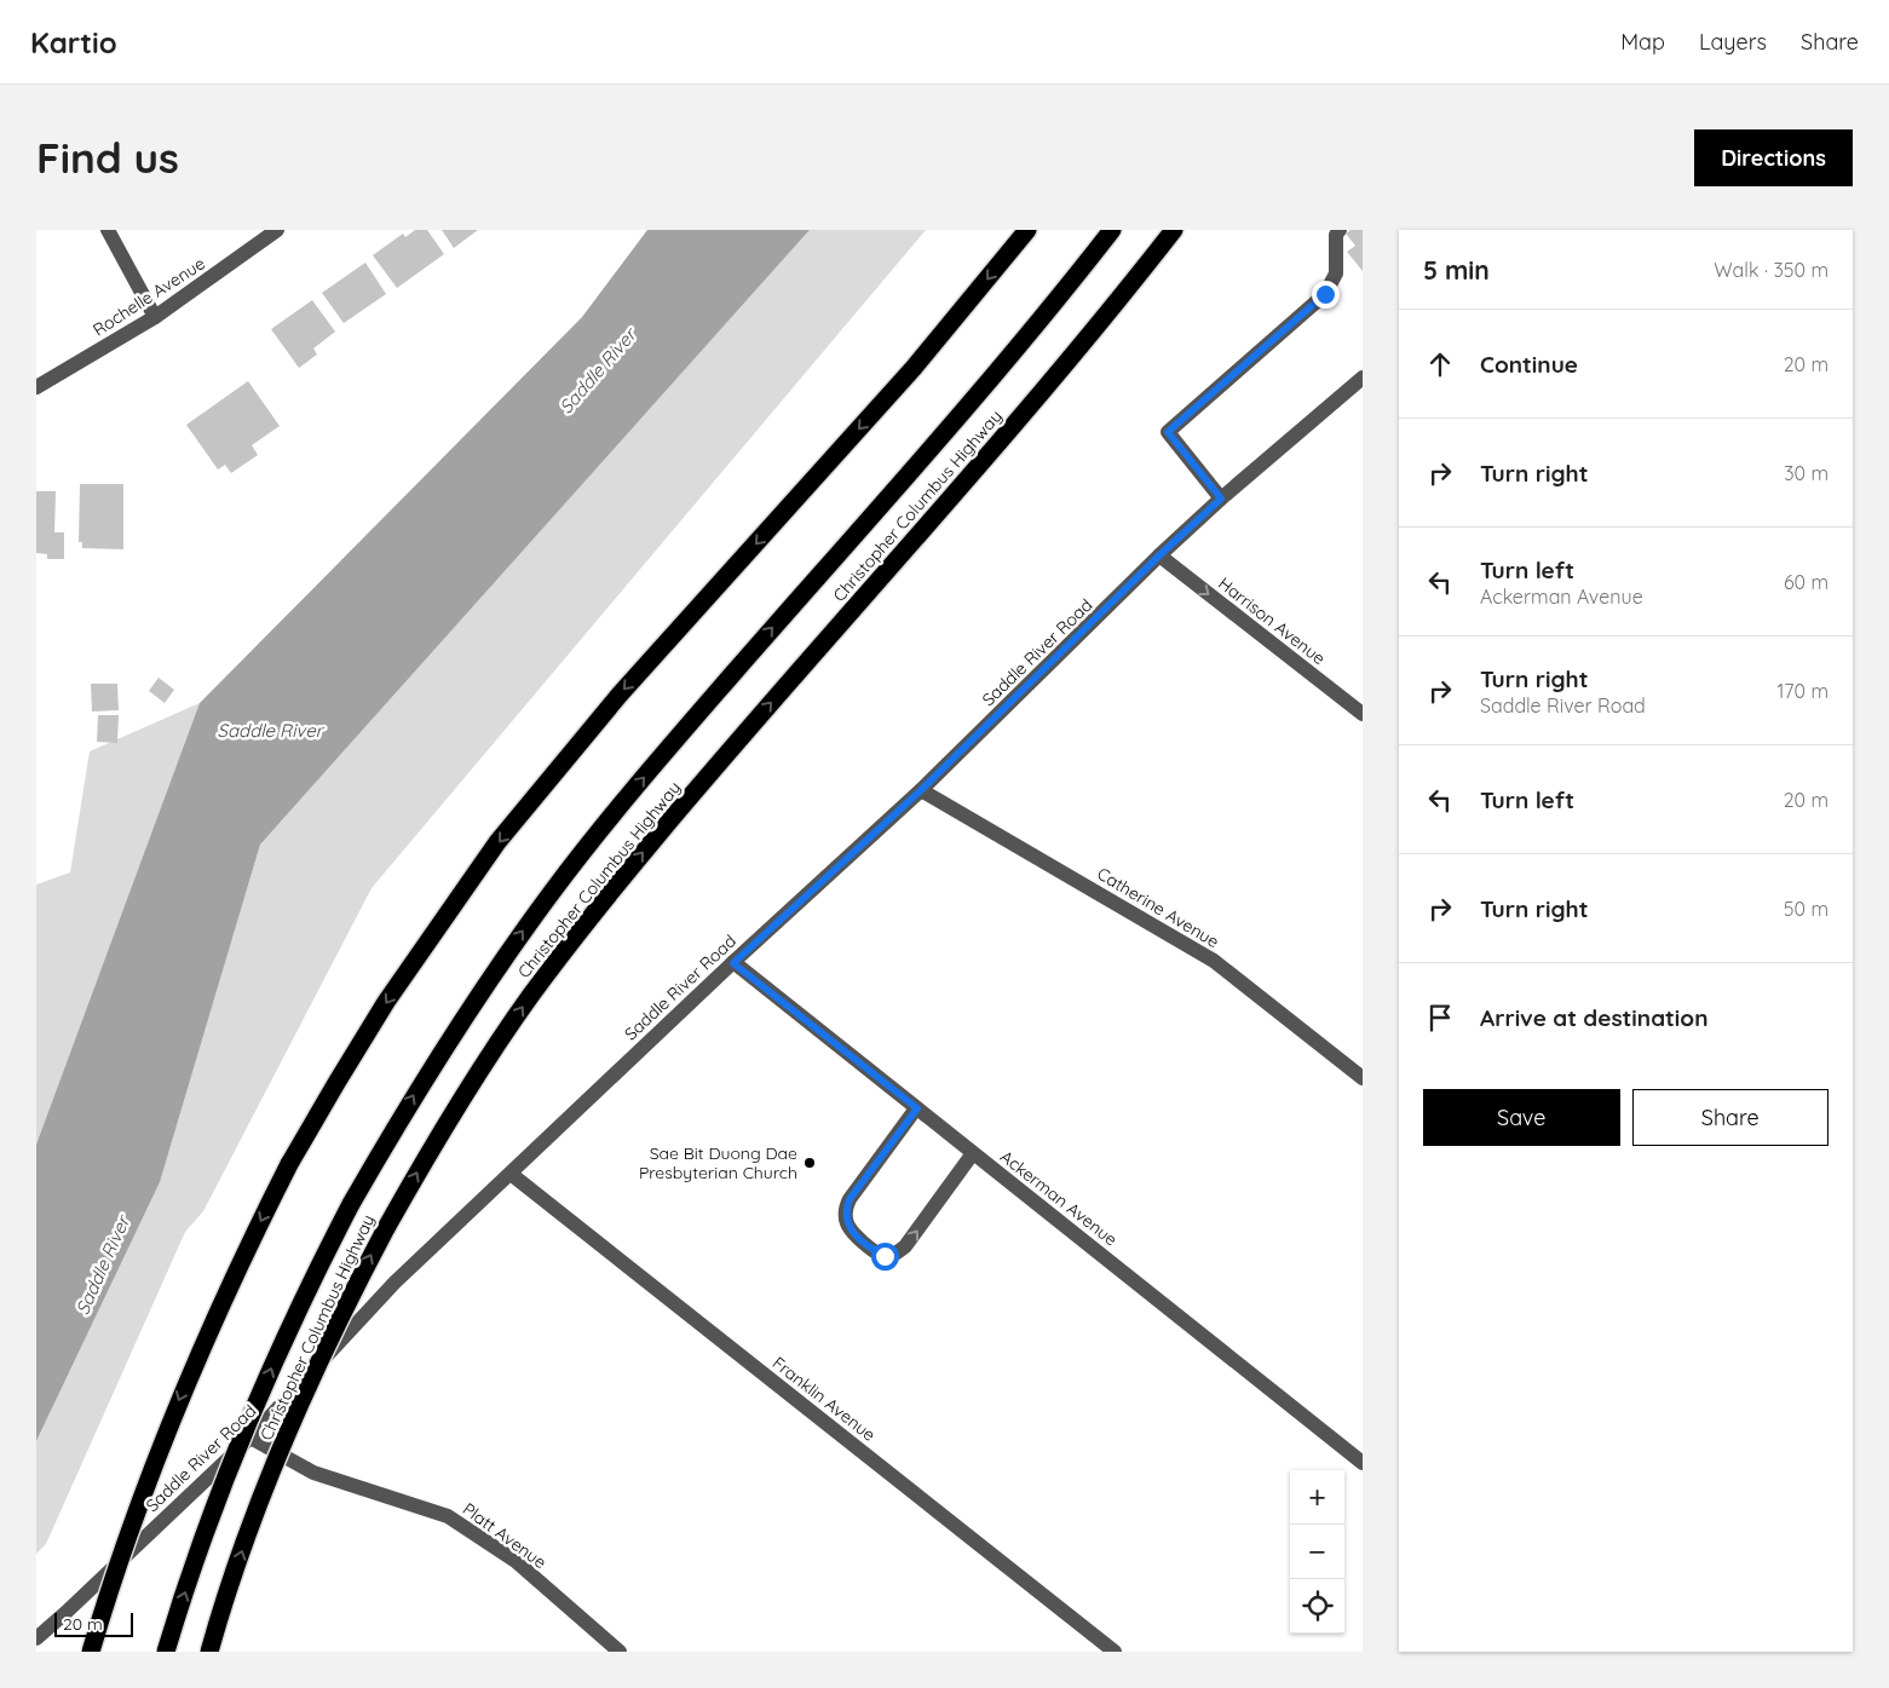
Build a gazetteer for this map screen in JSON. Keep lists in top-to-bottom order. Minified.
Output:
{"streets":{"highway":["Christopher Columbus Highway"],"street":["Rochelle Avenue","Harrison Avenue","Saddle River Road","Catherine Avenue","Ackerman Avenue","Franklin Avenue","Platt Avenue"]},"crossings":[["Harrison Avenue","Saddle River Road"],["Saddle River Road","Catherine Avenue"],["Saddle River Road","Ackerman Avenue"],["Saddle River Road","Franklin Avenue"],["Saddle River Road","Platt Avenue"]],"one_way":["Harrison Avenue"],"water":["Saddle River"],"places":["Sae Bit Duong Dae Presbyterian Church"],"scale_bar":"20 m","page":{"header":"Kartio","nav":["Map","Layers","Share"],"buttons":["Directions",["Save","Share"]],"title":"Find us","heading":["5 min","Walk · 350 m"],"list":[["Continue","20 m"],["Turn right","30 m"],["Turn left","Ackerman Avenue","60 m"],["Turn right","Saddle River Road","170 m"],["Turn left","20 m"],["Turn right","50 m"],"Arrive at destination"],"map_buttons":["+","−"],"scale":"20 m"}}
